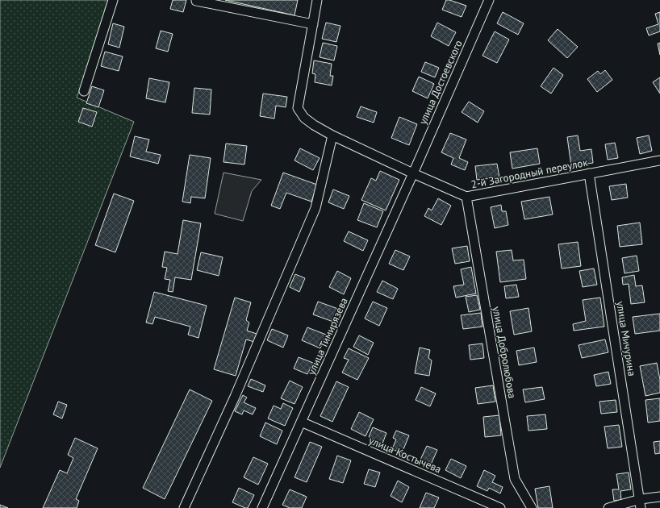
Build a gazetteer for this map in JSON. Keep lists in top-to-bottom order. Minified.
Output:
{"streets":{"street":["улица Достоевского","2-й Загородный переулок","улица Тимирязева","улица Мичурина","улица Добролюбова","улица Костычева"]},"crossings":[["улица Достоевского","2-й Загородный переулок"],["улица Достоевского","улица Тимирязева"],["2-й Загородный переулок","улица Тимирязева"],["2-й Загородный переулок","улица Мичурина"],["2-й Загородный переулок","улица Добролюбова"],["улица Тимирязева","улица Костычева"]]}
